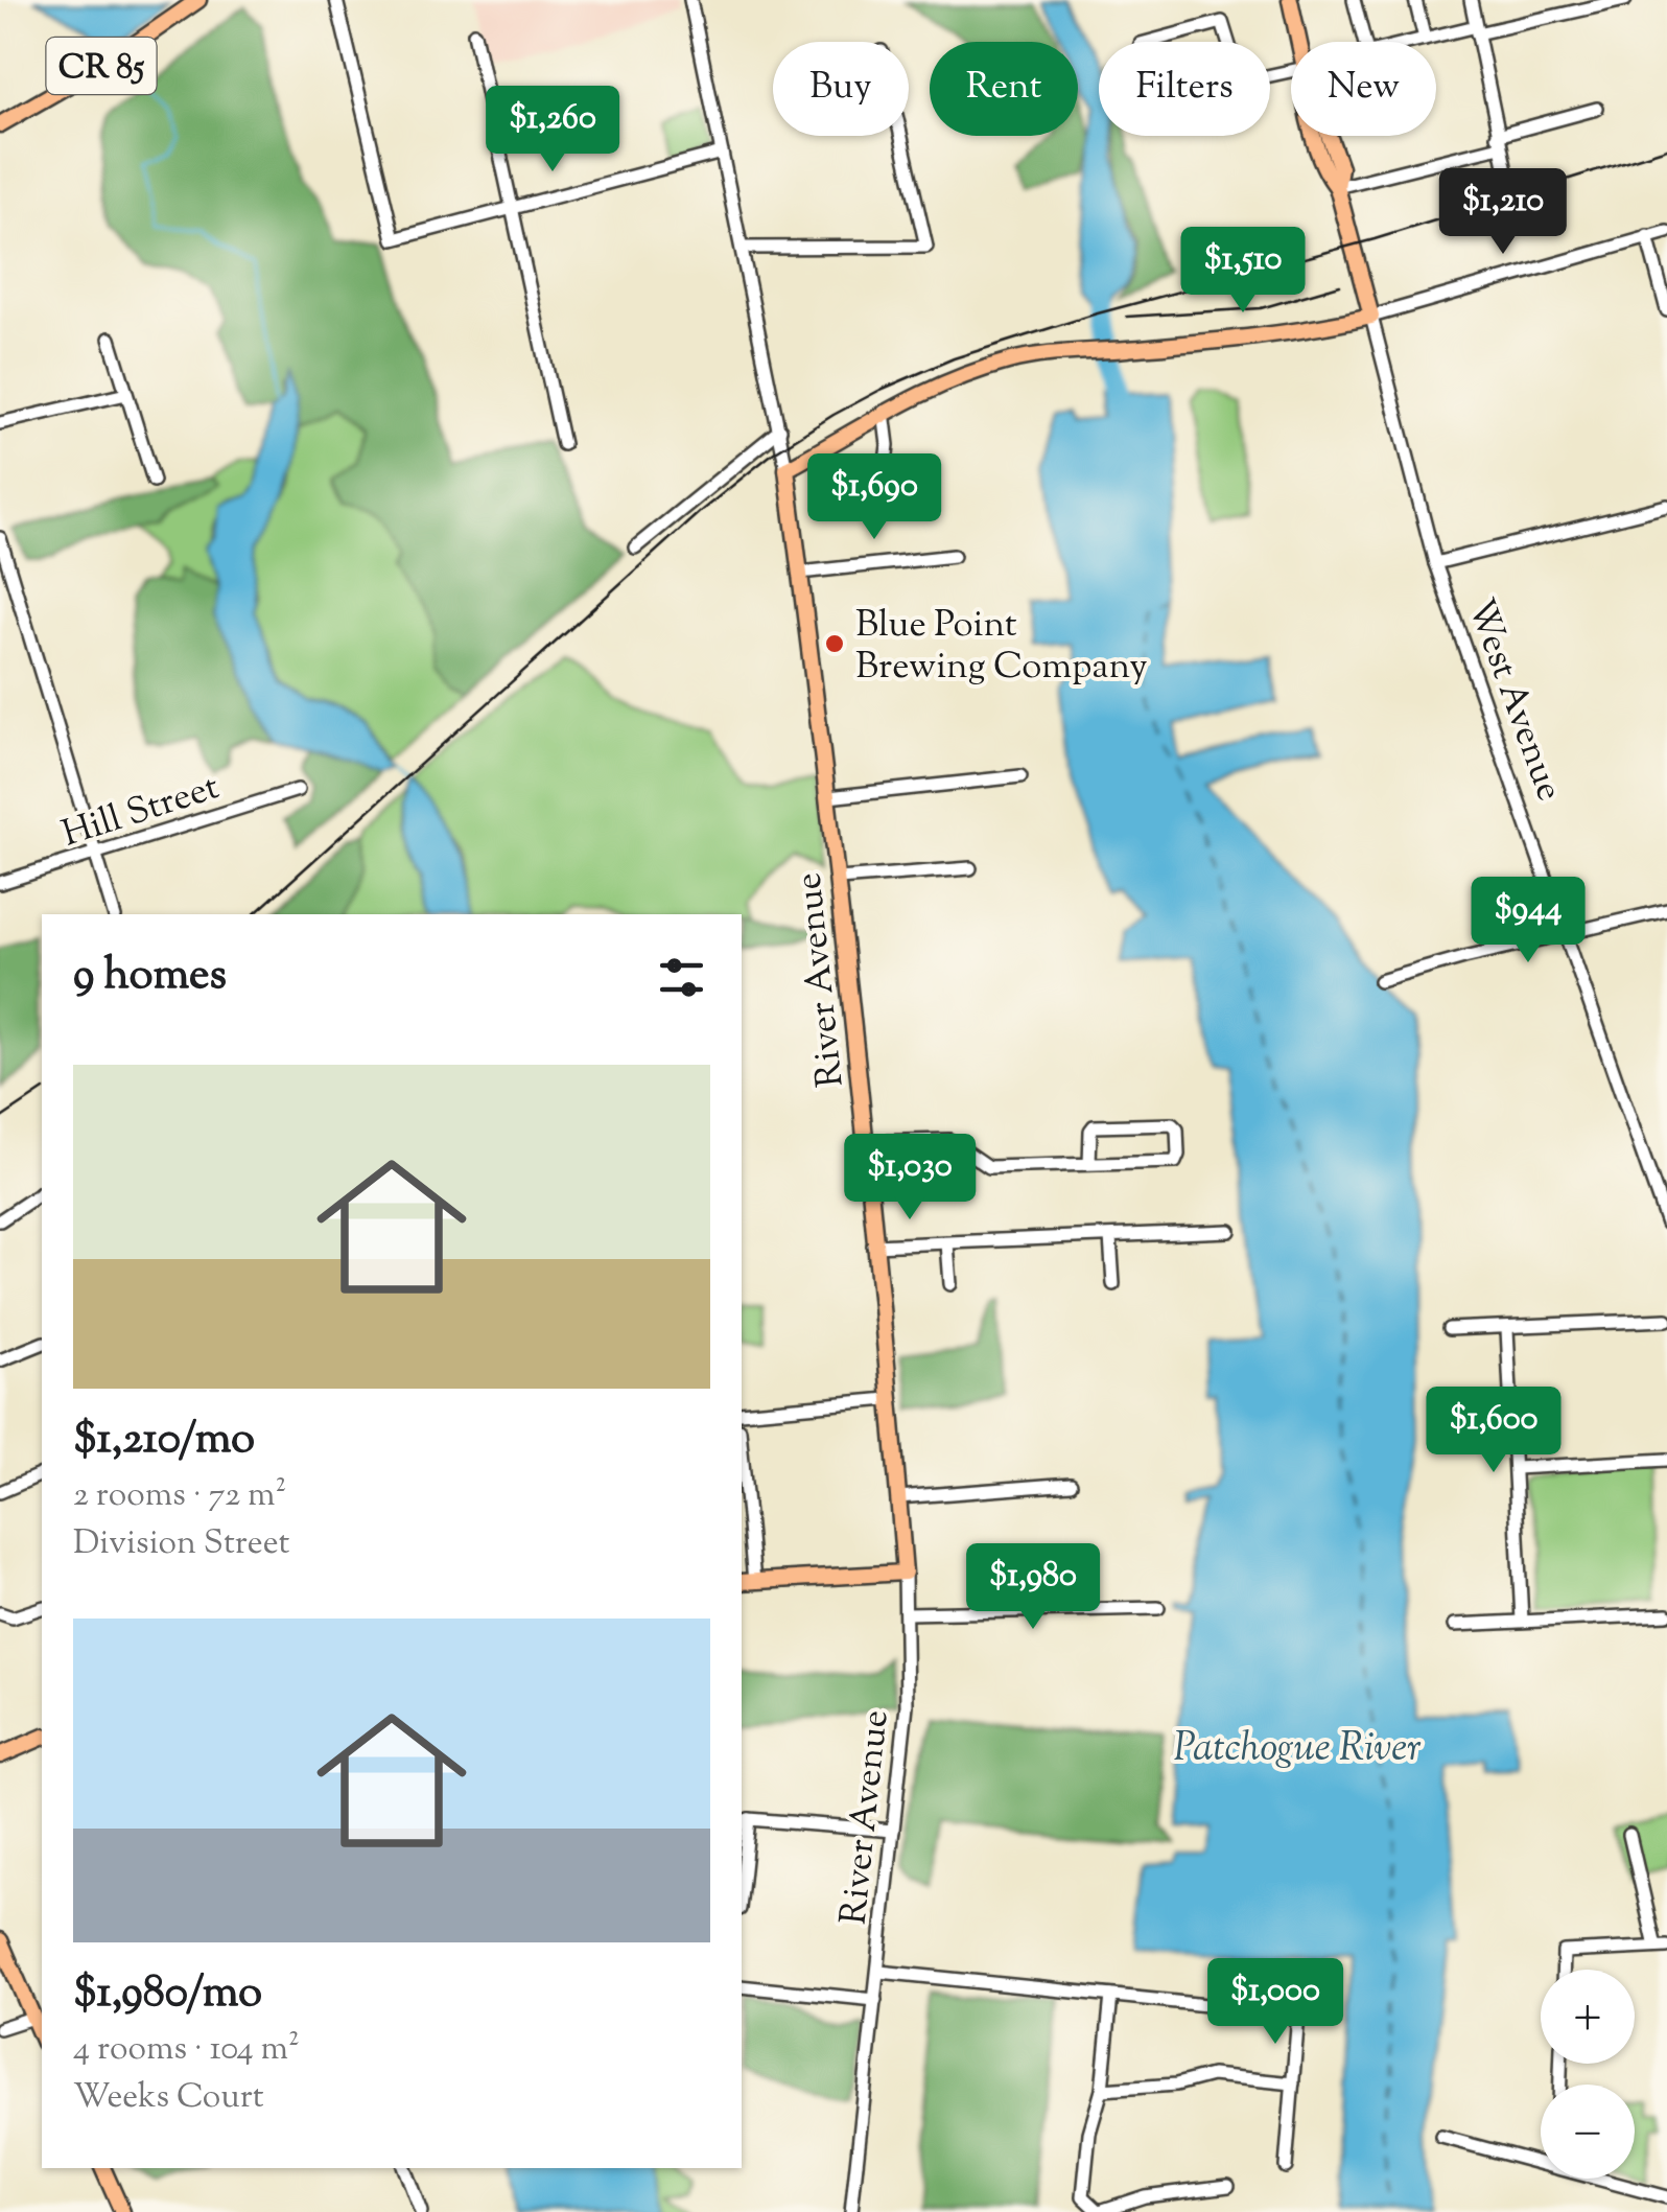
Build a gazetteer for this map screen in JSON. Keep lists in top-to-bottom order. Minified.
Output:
{"streets":{"main road":["CR 85","West Avenue","River Avenue"],"street":["Hill Street"]},"water":["Patchogue River"],"places":["Blue Point Brewing Company"],"page":{"chip":["Buy","Rent","Filters","New"],"price":["$1,260","$1,210","$1,510","$1,690","$944","$1,030","$1,600","$1,980","$1,000"],"heading":"9 homes","list":[{"name":"$1,210/mo","note":"2 rooms · 72 m² · Division Street"},{"name":"$1,980/mo","note":"4 rooms · 104 m² · Weeks Court"}],"map_buttons":["+","−"]}}
